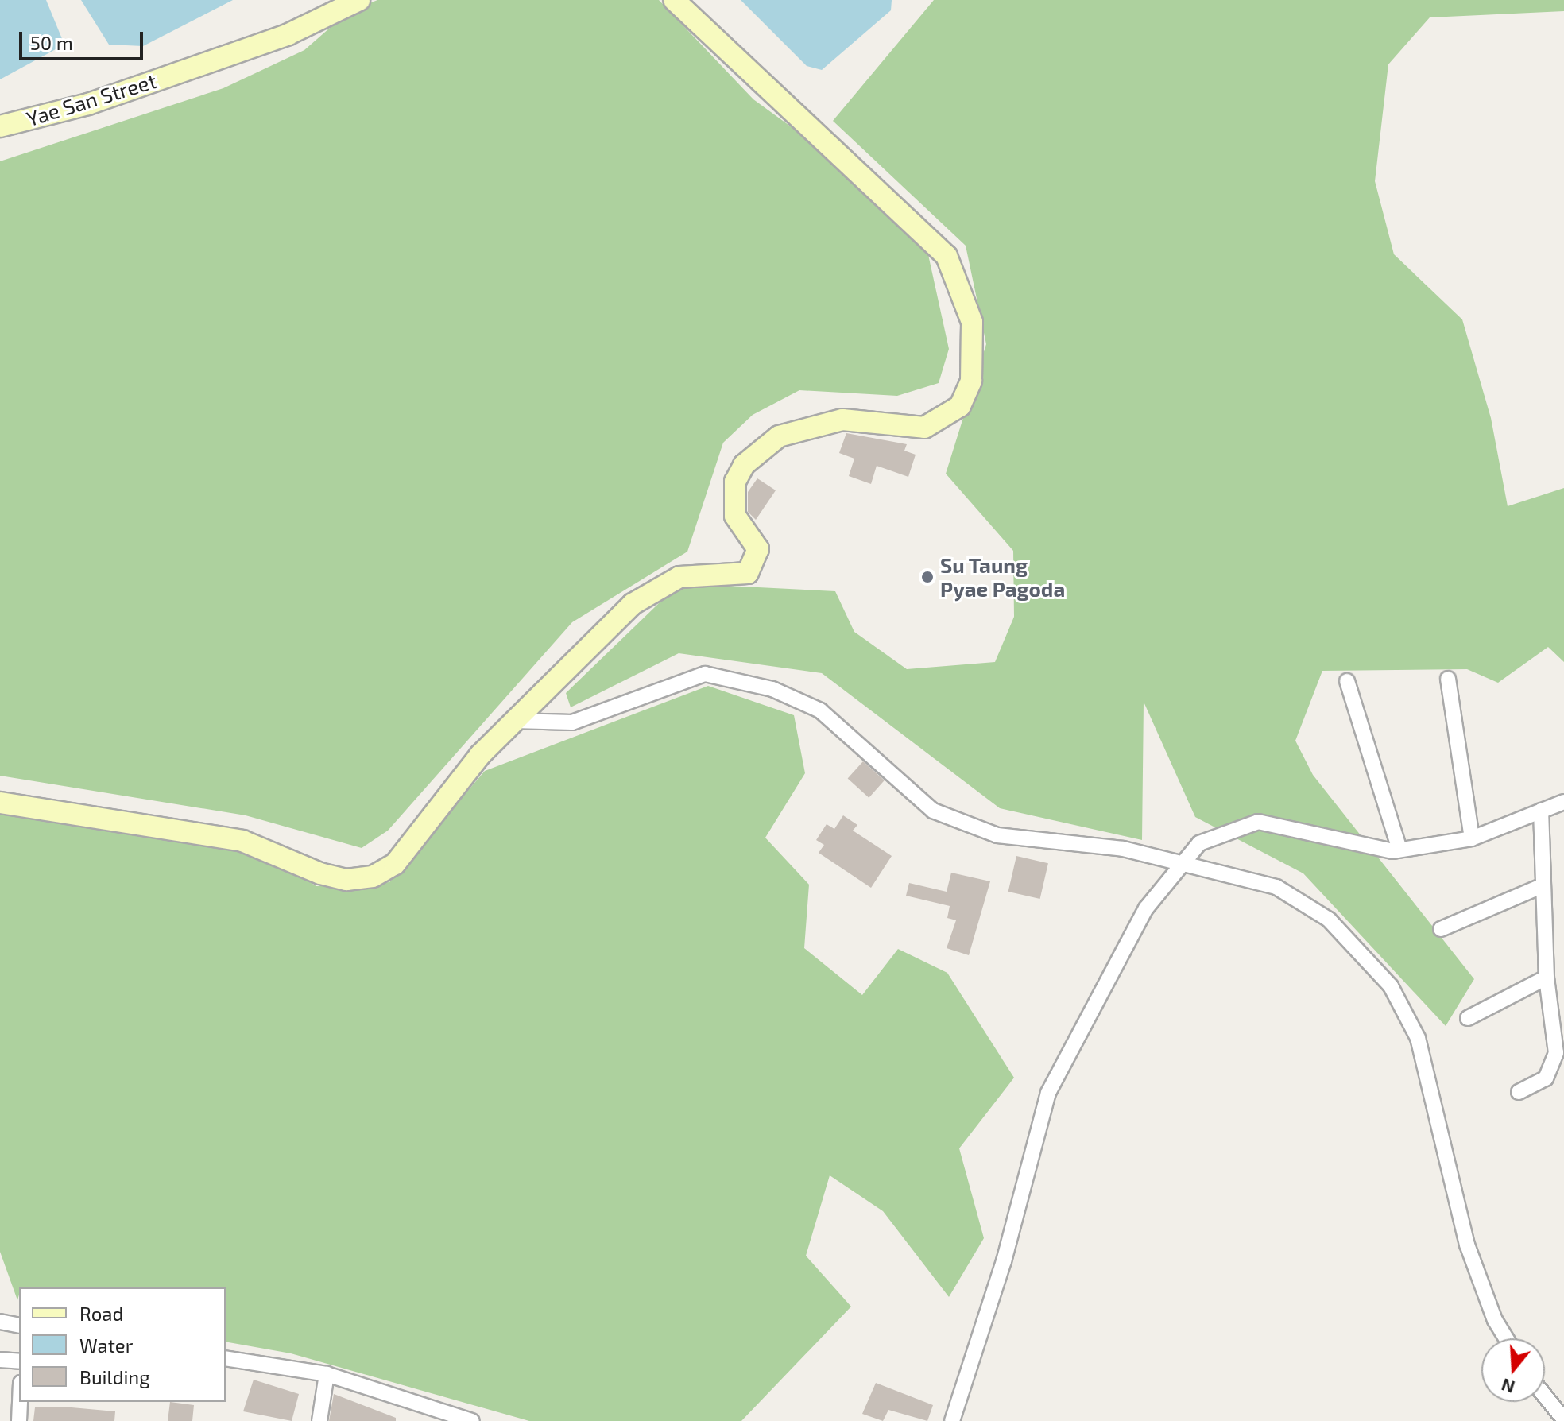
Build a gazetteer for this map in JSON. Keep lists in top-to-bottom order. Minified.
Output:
{"streets":{"main road":["Yae San Street"]},"places":["Su Taung Pyae Pagoda"],"legend":["Road","Water","Building"],"scale_bar":"50 m","north":"bottom"}
